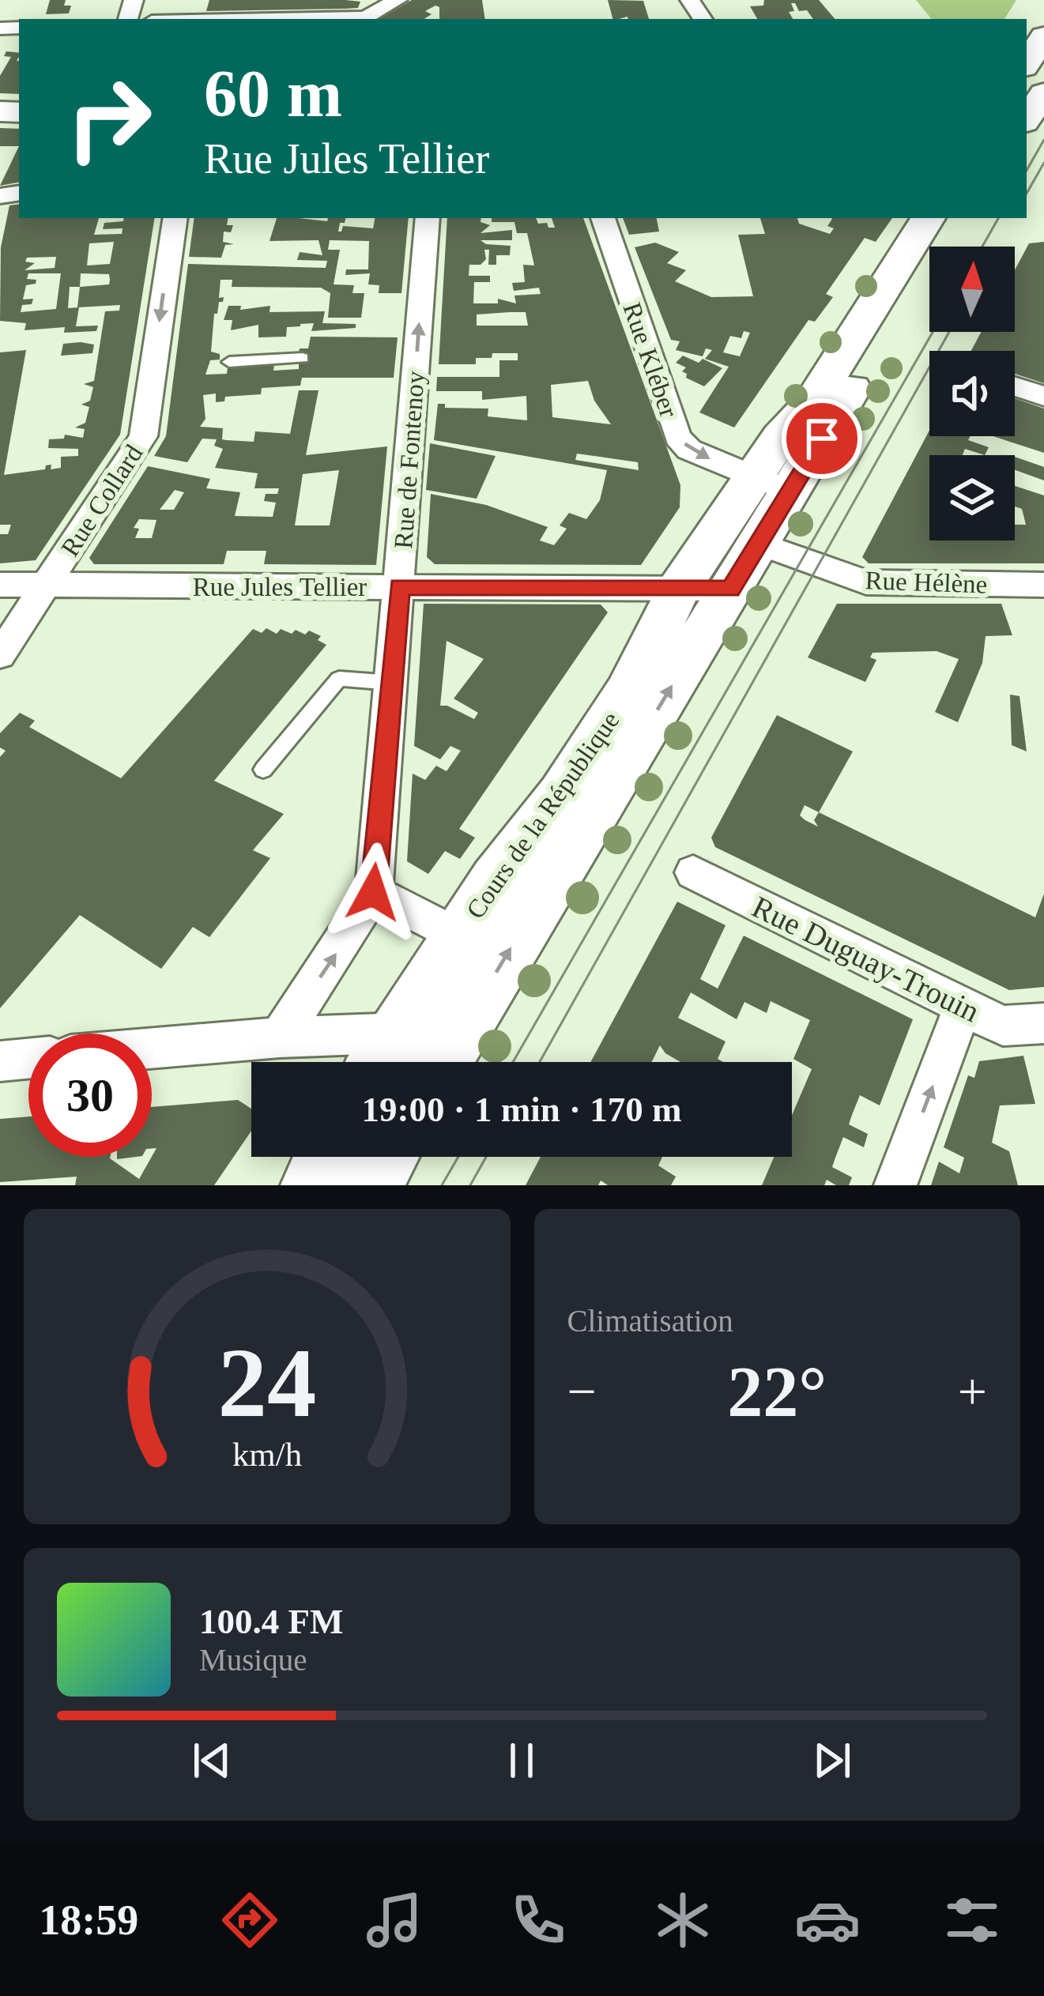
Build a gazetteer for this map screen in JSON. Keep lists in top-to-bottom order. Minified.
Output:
{"streets":{"main road":["Cours de la République"],"street":["Rue Kléber","Rue de Fontenoy","Rue Collard","Rue Hélène","Rue Jules Tellier","Rue Duguay-Trouin"]},"crossings":[["Rue Kléber","Cours de la République"],["Rue de Fontenoy","Rue Jules Tellier"],["Rue Collard","Rue Jules Tellier"],["Rue Hélène","Cours de la République"],["Rue Jules Tellier","Cours de la République"]],"one_way":["Rue Kléber","Rue de Fontenoy","Rue Collard"],"north":"top","page":{"turn":["60 m","Rue Jules Tellier"],"limit":"30","trip":"19:00 · 1 min · 170 m","tile":"Climatisation","heat":["−","22°","+"],"song":["100.4 FM","Musique"],"tabs":"18:59","gauge":["24","km/h"]}}
